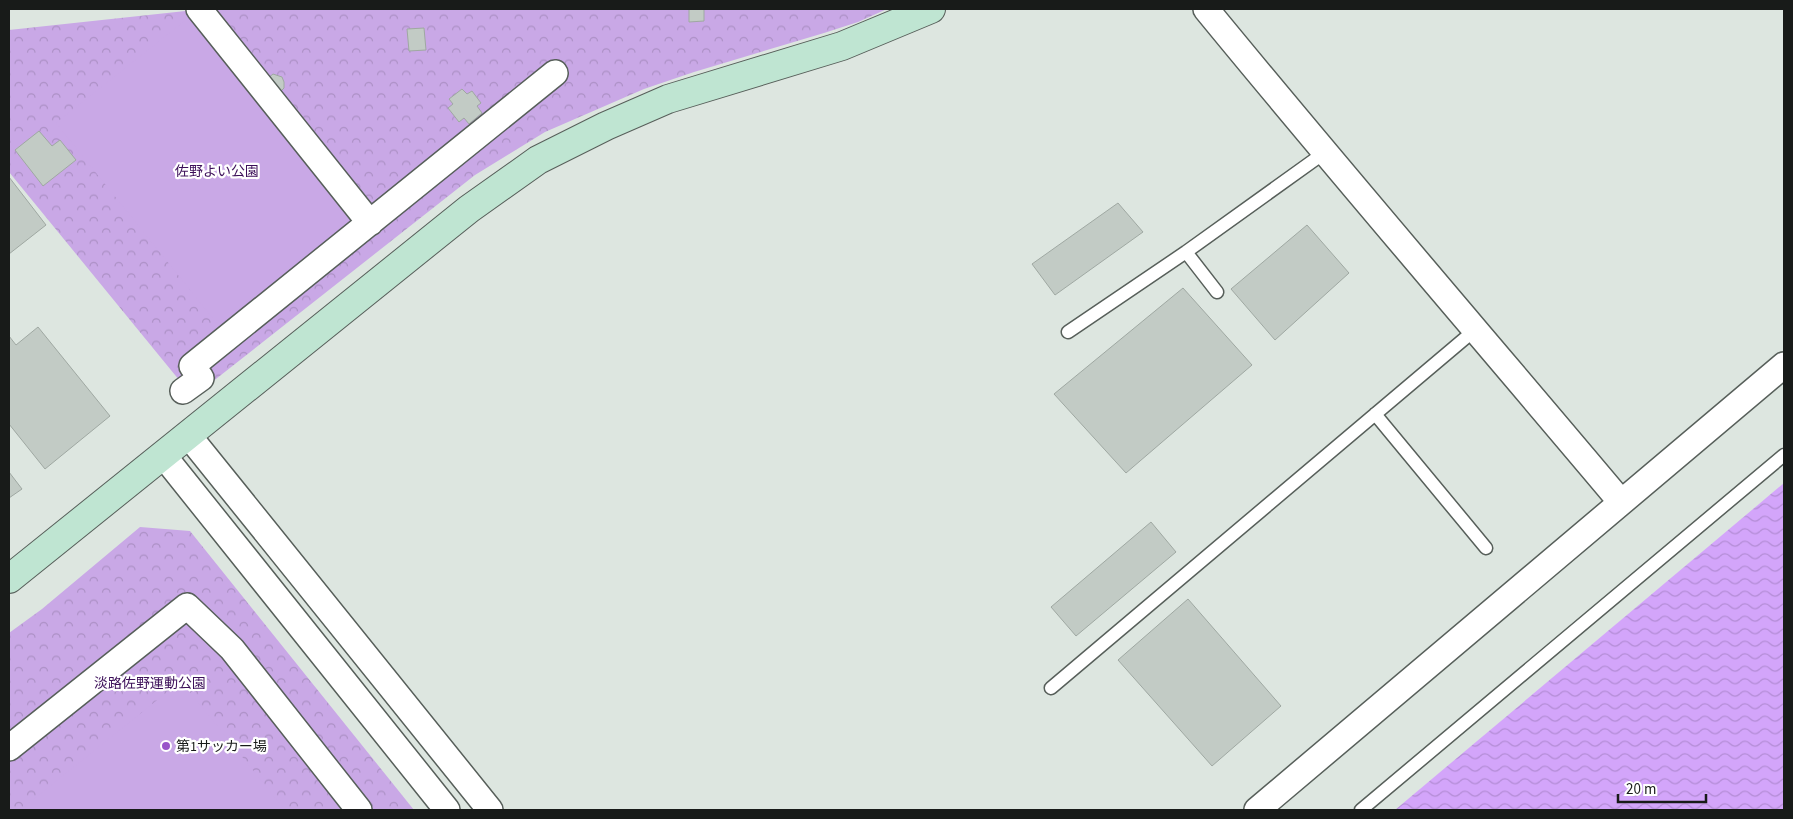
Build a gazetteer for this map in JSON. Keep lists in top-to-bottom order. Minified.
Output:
{"parks":["佐野よい公園","淡路佐野運動公園"],"places":["第1サッカー場"],"scale_bar":"20 m"}
